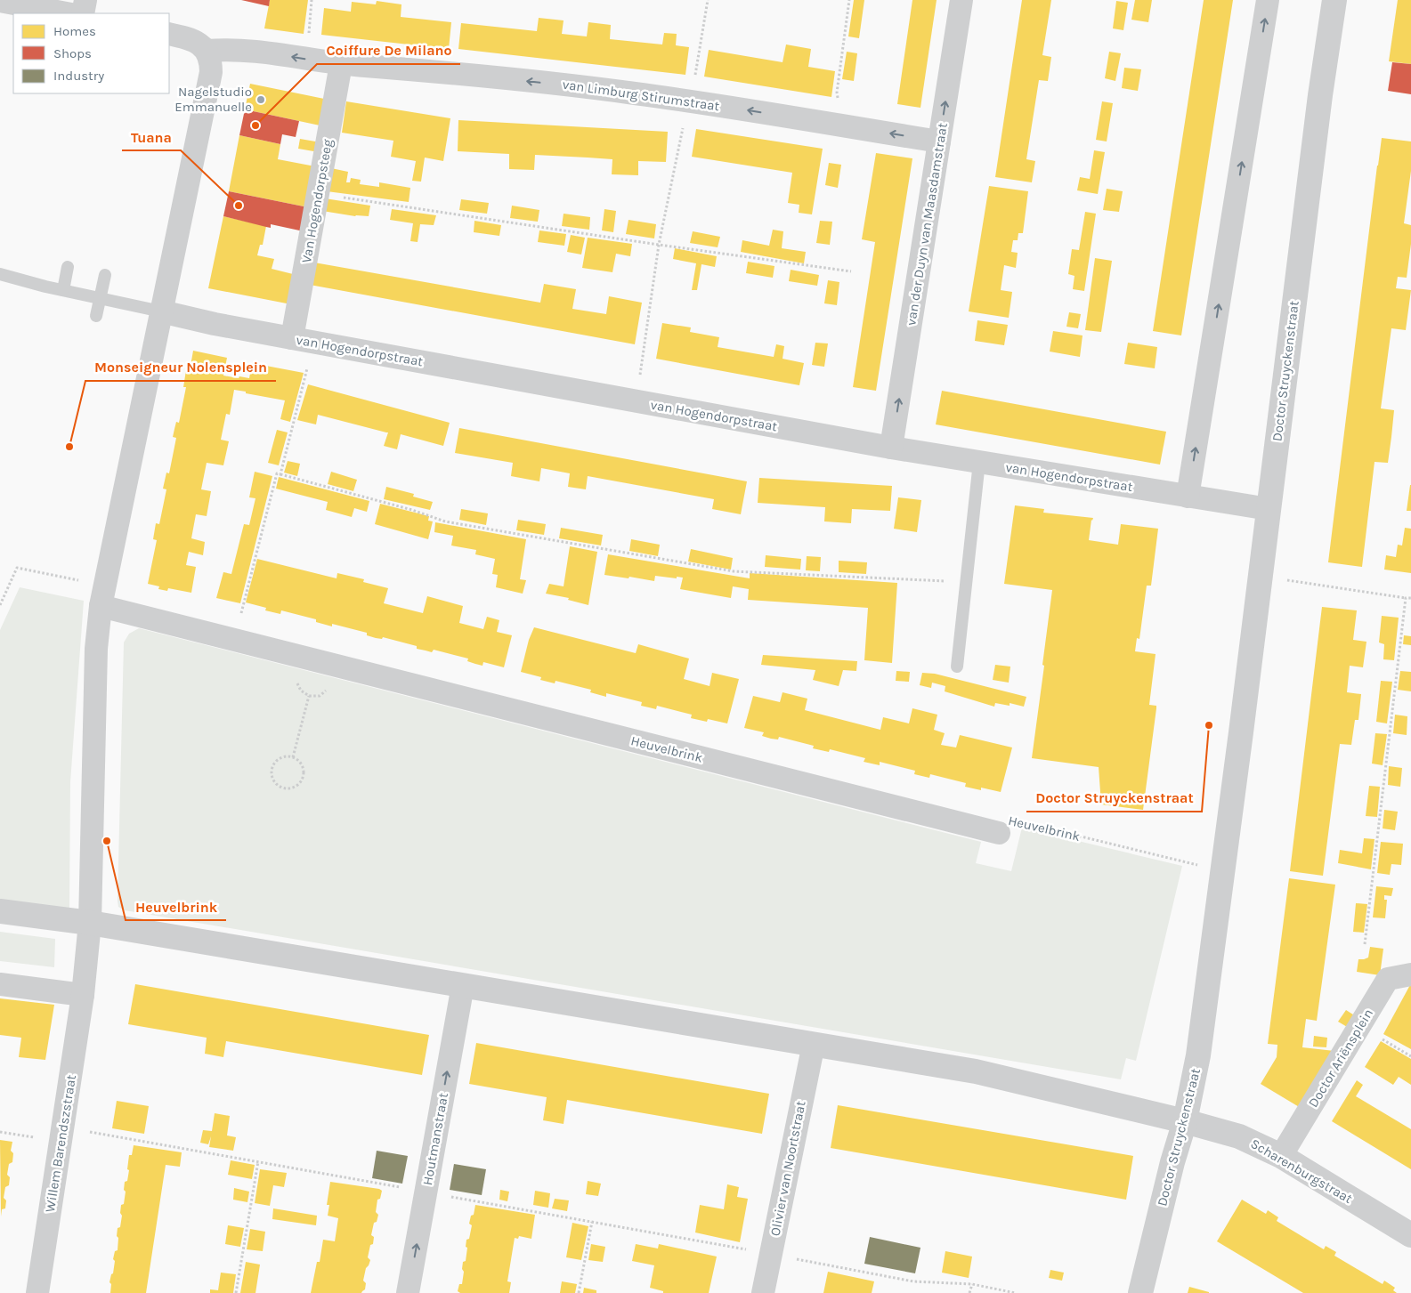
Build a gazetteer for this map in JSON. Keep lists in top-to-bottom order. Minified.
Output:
{"streets":{"street":["van Limburg Stirumstraat","Van Hogendorpsteeg","van der Duyn van Maasdamstraat","van Hogendorpstraat","Doctor Struyckenstraat","Heuvelbrink","Doctor Ariënsplein","Houtmanstraat","Willem Barendszstraat","Olivier van Noortstraat","Scharenburgstraat"]},"crossings":[["van Limburg Stirumstraat","Van Hogendorpsteeg"],["van Limburg Stirumstraat","van der Duyn van Maasdamstraat"],["Van Hogendorpsteeg","van Hogendorpstraat"],["van der Duyn van Maasdamstraat","van Hogendorpstraat"],["van Hogendorpstraat","Doctor Struyckenstraat"],["Doctor Struyckenstraat","Heuvelbrink"],["Doctor Struyckenstraat","Scharenburgstraat"],["Doctor Ariënsplein","Scharenburgstraat"]],"one_way":["van Limburg Stirumstraat","van der Duyn van Maasdamstraat","Houtmanstraat"],"places":["Nagelstudio Emmanuelle","Coiffure De Milano","Tuana","Monseigneur Nolensplein","Doctor Struyckenstraat","Heuvelbrink"],"legend":["Homes","Shops","Industry"]}
